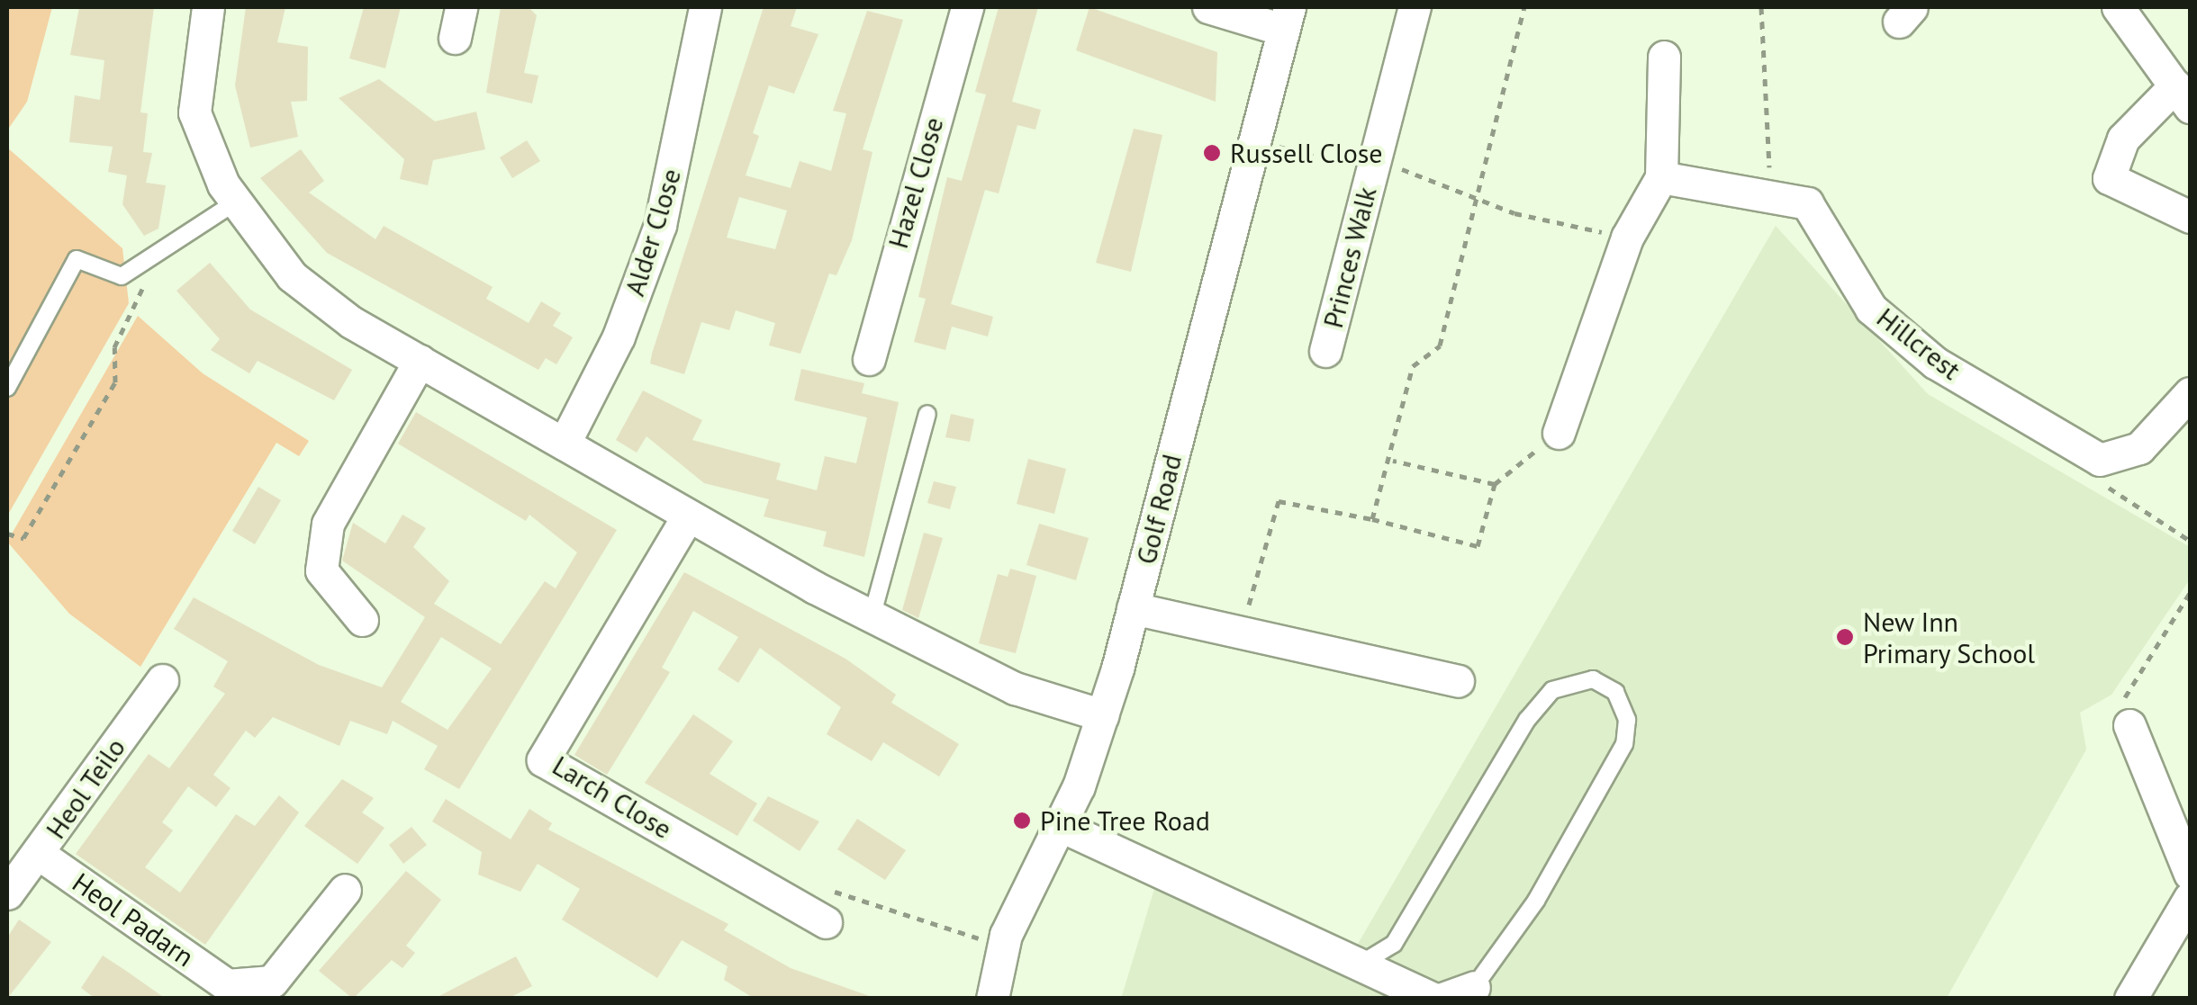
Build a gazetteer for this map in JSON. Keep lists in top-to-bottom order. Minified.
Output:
{"streets":{"street":["Hazel Close","Alder Close","Princes Walk","Hillcrest","Golf Road","Heol Teilo","Larch Close","Heol Padarn"]},"crossings":[["Princes Walk","Golf Road"],["Heol Teilo","Heol Padarn"]],"places":["Russell Close","New Inn Primary School","Pine Tree Road"]}
